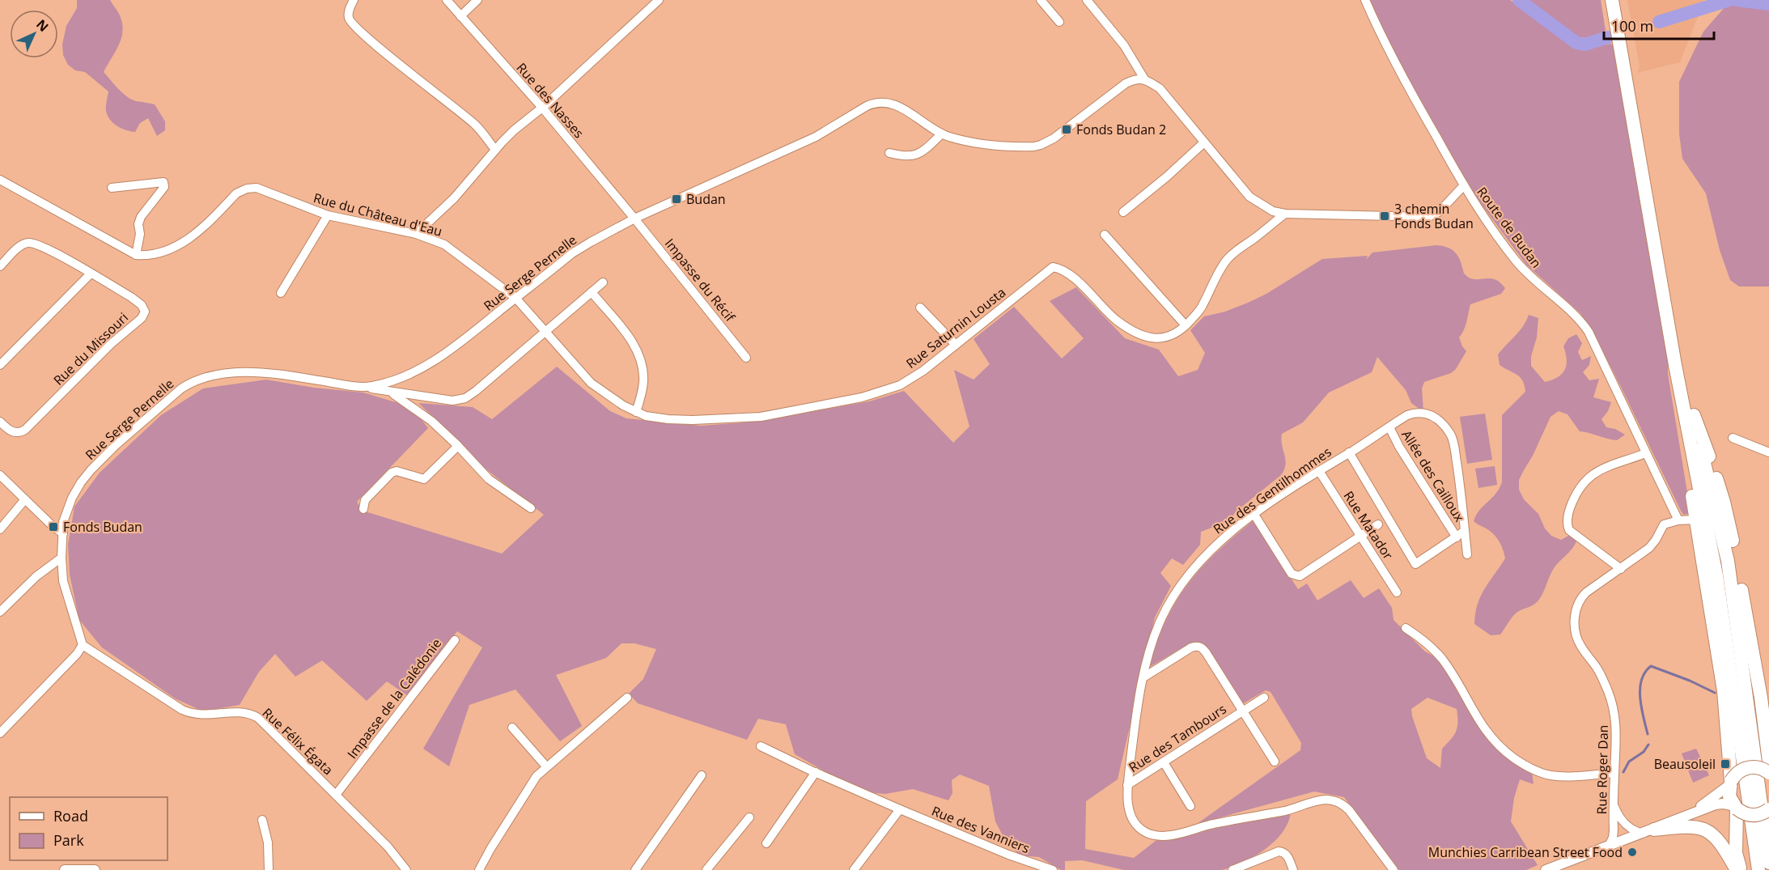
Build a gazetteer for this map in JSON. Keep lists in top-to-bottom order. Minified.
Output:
{"streets":{"street":["Rue des Nasses","Rue du Château d'Eau","Route de Budan","Rue Serge Pernelle","Impasse du Récif","Rue Saturnin Lousta","Rue du Missouri","Allée des Cailloux","Rue des Gentilhommes","Rue Matador","Impasse de la Calédonie","Rue des Tambours","Rue Félix Égata","Rue Roger Dan","Rue des Vanniers"]},"crossings":[["Rue des Nasses","Rue Serge Pernelle"],["Rue des Nasses","Impasse du Récif"],["Rue du Château d'Eau","Rue Serge Pernelle"],["Rue du Château d'Eau","Rue Saturnin Lousta"],["Route de Budan","Rue Roger Dan"],["Rue Serge Pernelle","Impasse du Récif"],["Rue Serge Pernelle","Rue Saturnin Lousta"],["Rue Serge Pernelle","Rue Félix Égata"],["Allée des Cailloux","Rue des Gentilhommes"],["Rue des Gentilhommes","Rue Matador"],["Rue des Gentilhommes","Rue des Tambours"],["Impasse de la Calédonie","Rue Félix Égata"]],"places":{"transit":["Fonds Budan 2","Budan","3 chemin Fonds Budan","Fonds Budan","Beausoleil"],"other":["Munchies Carribean Street Food"]},"legend":["Road","Park"],"scale_bar":"100 m","north":"top right"}
